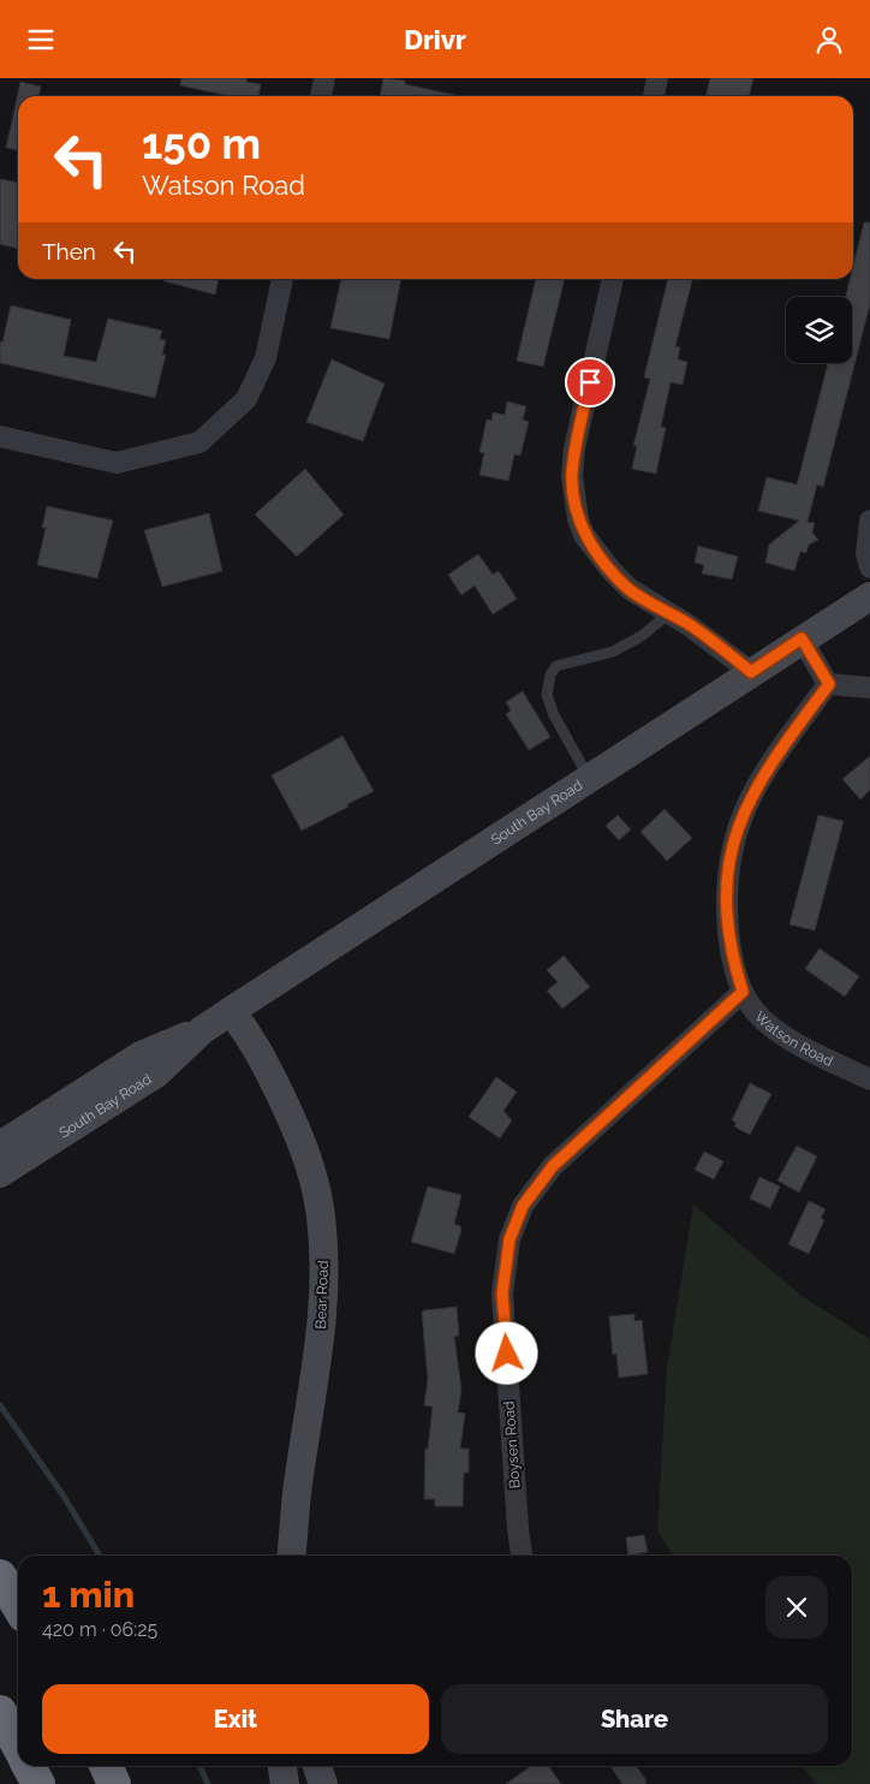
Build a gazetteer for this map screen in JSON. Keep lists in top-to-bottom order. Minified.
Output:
{"streets":{"street":["South Bay Road","Watson Road","Bear Road","Boysen Road"]},"crossings":[["South Bay Road","Bear Road"],["Watson Road","Boysen Road"]],"page":{"header":"Drivr","turn":["150 m","Watson Road"],"then":"Then","heading":["1 min","420 m · 06:25"],"buttons":["Exit","Share"]}}
